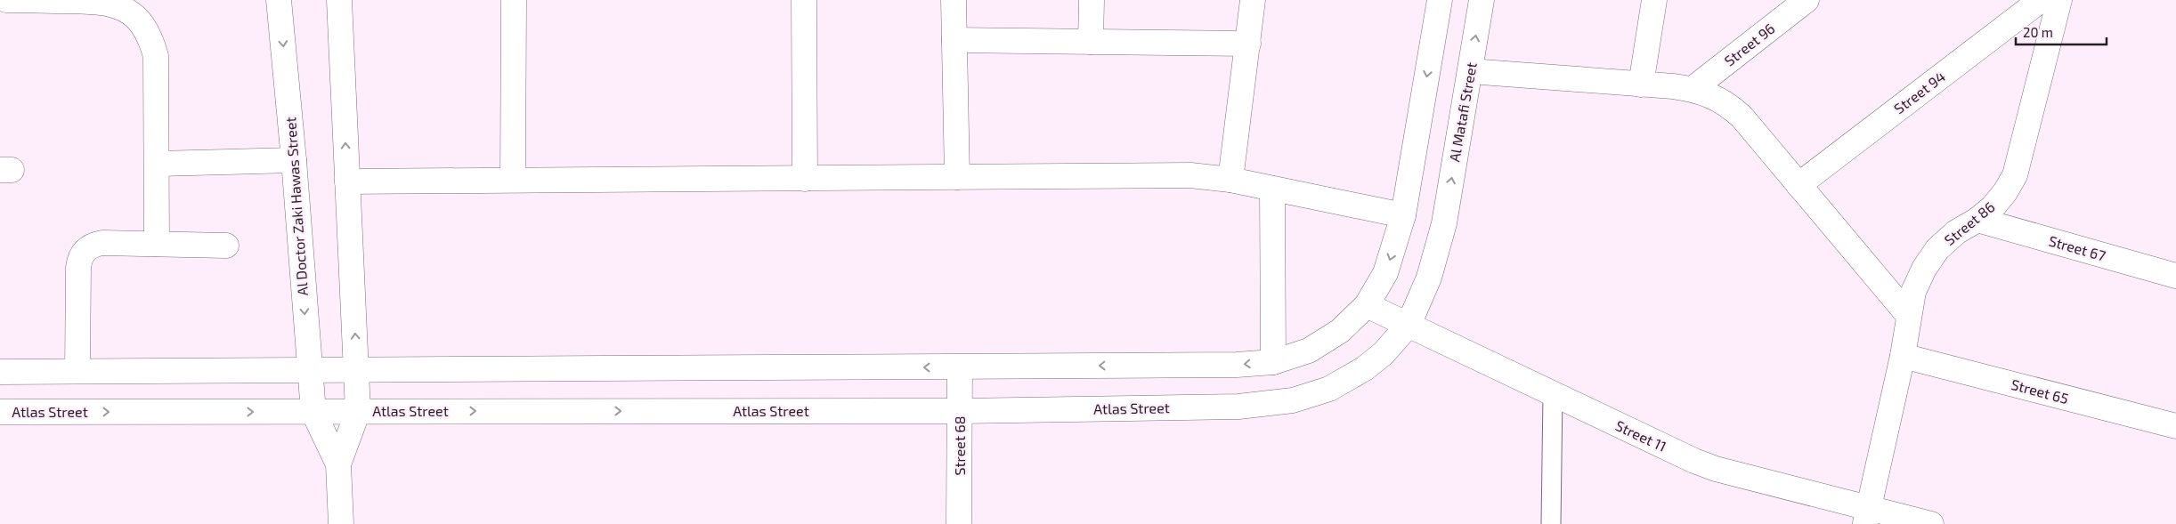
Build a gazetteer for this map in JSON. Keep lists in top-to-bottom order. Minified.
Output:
{"streets":{"street":["Street 96","Street 94","Al Matafi Street","Al Doctor Zaki Hawas Street","Street 86","Street 67","Street 65","Atlas Street","Street 11","Street 68"]},"crossings":[["Al Matafi Street","Atlas Street"],["Al Doctor Zaki Hawas Street","Atlas Street"],["Street 86","Street 67"],["Street 86","Street 65"],["Street 86","Street 11"],["Atlas Street","Street 11"],["Atlas Street","Street 68"]],"scale_bar":"20 m"}
